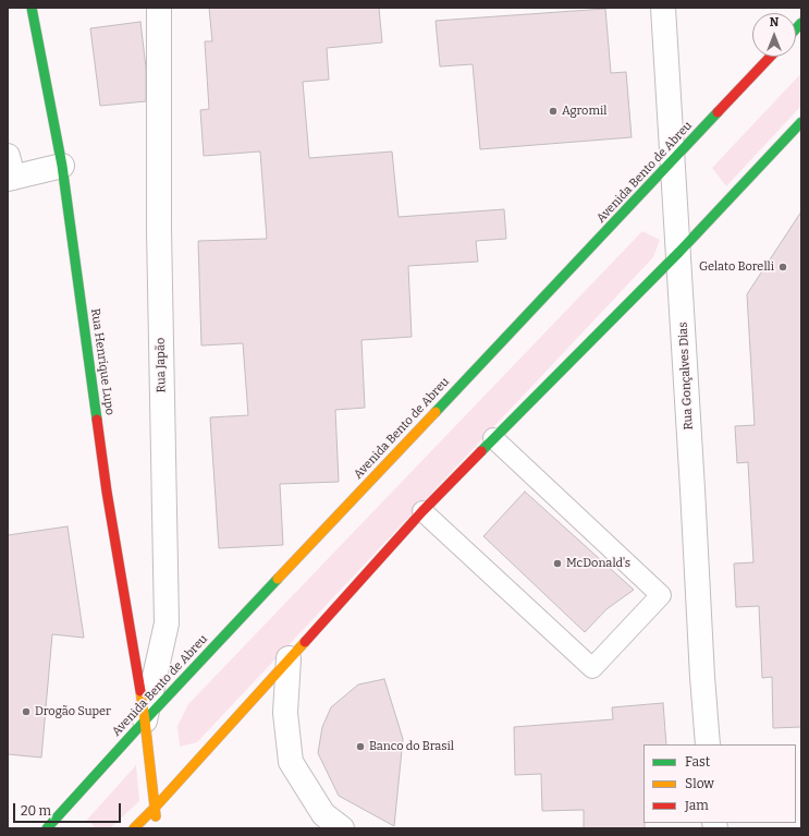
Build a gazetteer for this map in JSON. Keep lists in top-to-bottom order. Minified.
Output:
{"streets":{"main road":["Avenida Bento de Abreu","Rua Henrique Lupo"],"street":["Rua Japão","Rua Gonçalves Dias"]},"crossings":[["Avenida Bento de Abreu","Rua Henrique Lupo"],["Avenida Bento de Abreu","Rua Japão"],["Avenida Bento de Abreu","Rua Gonçalves Dias"],["Rua Henrique Lupo","Rua Japão"]],"places":["Agromil","Gelato Borelli","McDonald's","Drogão Super","Banco do Brasil"],"legend":["Fast","Slow","Jam"],"scale_bar":"20 m","north":"top"}
